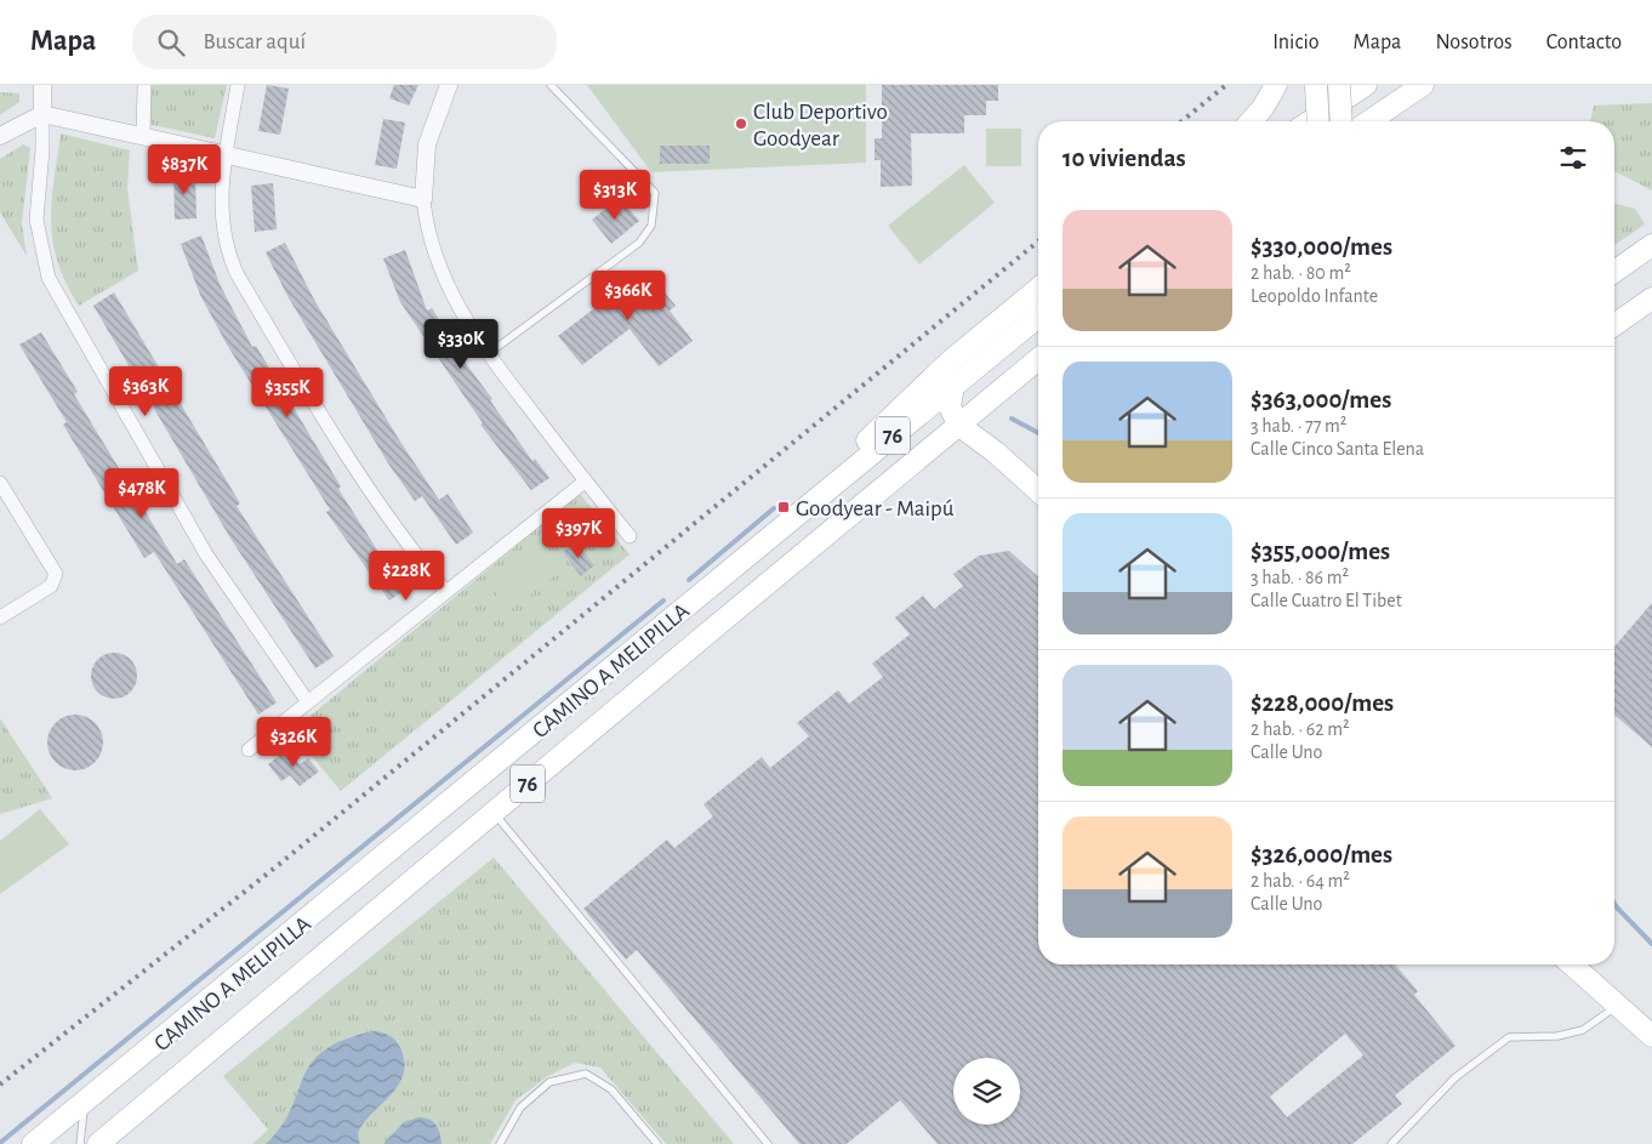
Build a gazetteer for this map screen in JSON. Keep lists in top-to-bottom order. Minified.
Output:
{"streets":{"main road":["76","CAMINO A MELIPILLA"]},"places":{"other":["Club Deportivo Goodyear"],"transit":["Goodyear - Maipú"]},"page":{"header":"Mapa","search":"Buscar aquí","nav":["Inicio","Mapa","Nosotros","Contacto"],"heading":"10 viviendas","price":["$837K","$313K","$366K","$330K","$363K","$355K","$478K","$397K","$228K","$326K"],"list":[{"name":"$330,000/mes","note":"2 hab. · 80 m² · Leopoldo Infante"},{"name":"$363,000/mes","note":"3 hab. · 77 m² · Calle Cinco Santa Elena"},{"name":"$355,000/mes","note":"3 hab. · 86 m² · Calle Cuatro El Tibet"},{"name":"$228,000/mes","note":"2 hab. · 62 m² · Calle Uno"},{"name":"$326,000/mes","note":"2 hab. · 64 m² · Calle Uno"}]}}
